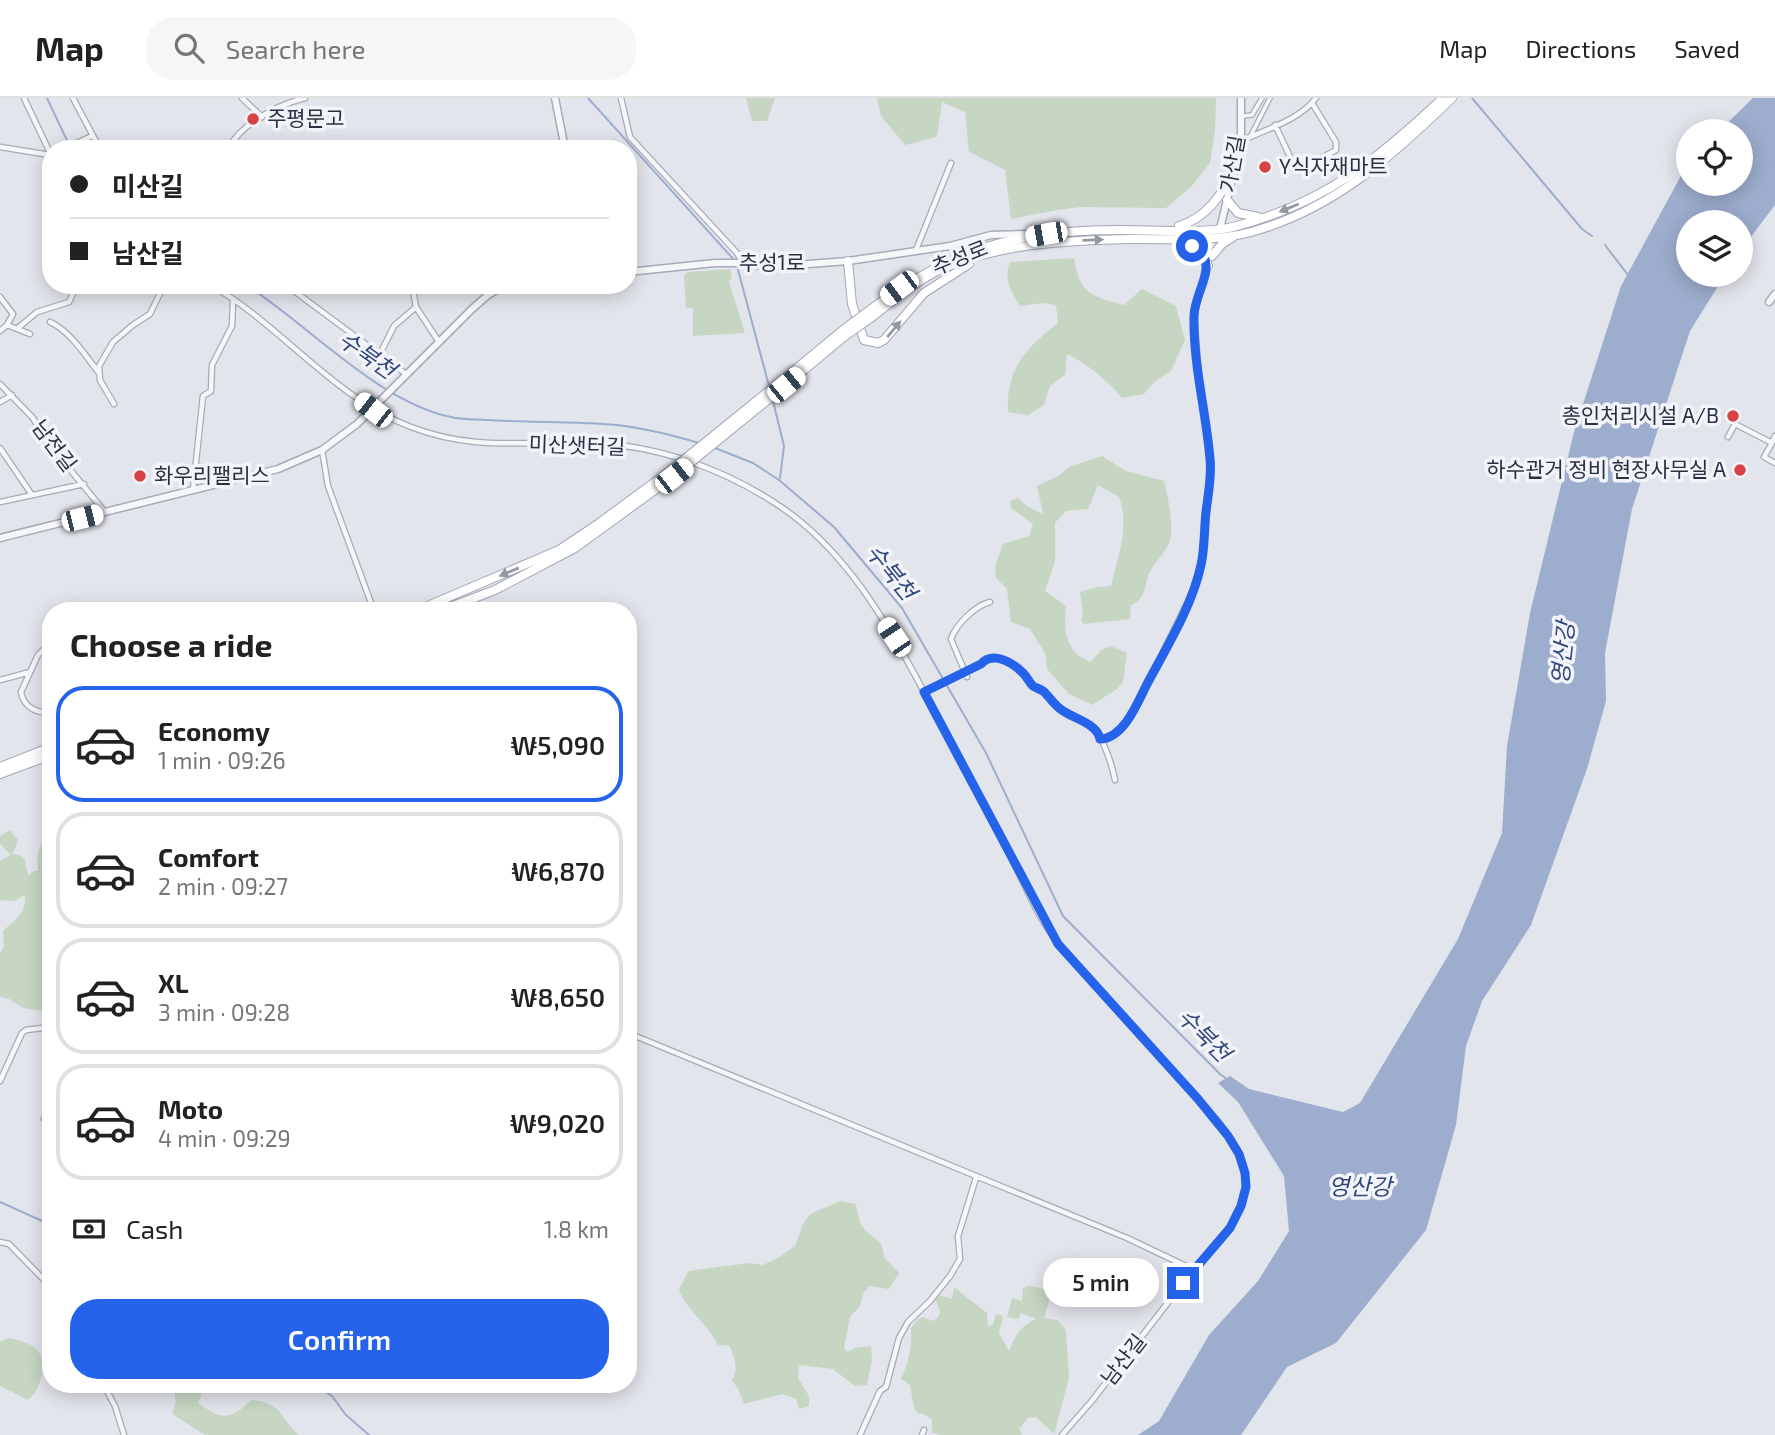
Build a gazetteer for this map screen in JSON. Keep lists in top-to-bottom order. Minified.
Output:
{"streets":{"main road":["추성로"],"street":["가산길","추성1로","남전길","미산샛터길","남산길"]},"crossings":[["가산길","추성로"],["추성로","추성1로"],["미산샛터길","남산길"]],"water":["수북천","영산강"],"places":["주평문고","Y식자재마트","총인처리시설 A/B","하수관거 정비 현장사무실 A","화우리팰리스"],"page":{"header":"Map","search":"Search here","nav":["Map","Directions","Saved"],"banner":["미산길","남산길"],"heading":"Choose a ride","list":[{"name":"Economy","note":"1 min · 09:26","value":"₩5,090"},{"name":"Comfort","note":"2 min · 09:27","value":"₩6,870"},{"name":"XL","note":"3 min · 09:28","value":"₩8,650"},{"name":"Moto","note":"4 min · 09:29","value":"₩9,020"}],"pay":["Cash","1.8 km"],"bubble":"5 min","buttons":"Confirm"}}
